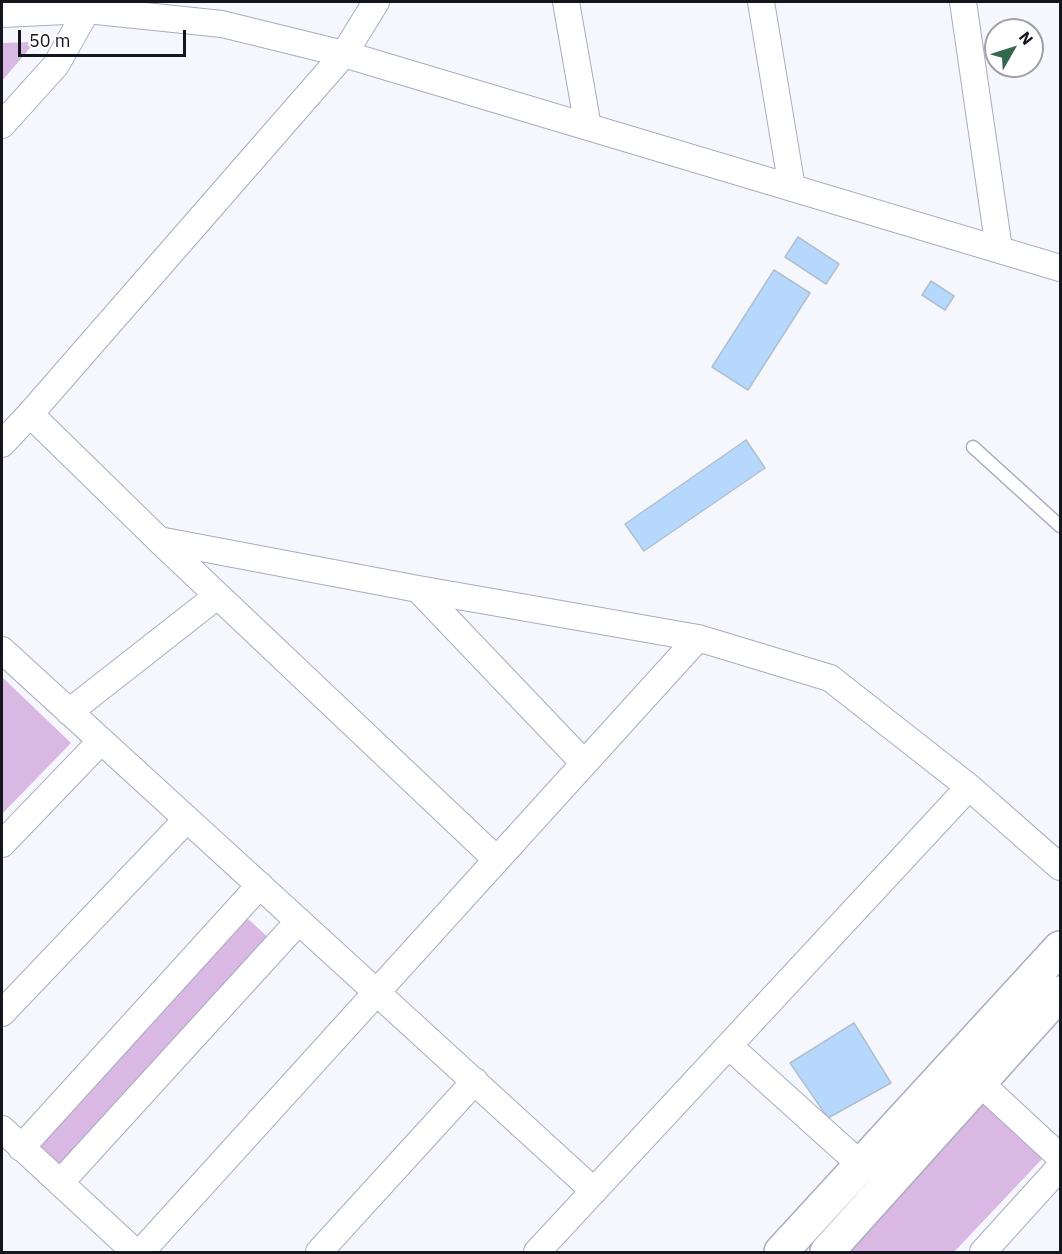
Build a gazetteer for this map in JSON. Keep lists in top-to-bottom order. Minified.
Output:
{"scale_bar":"50 m","north":"top right"}
